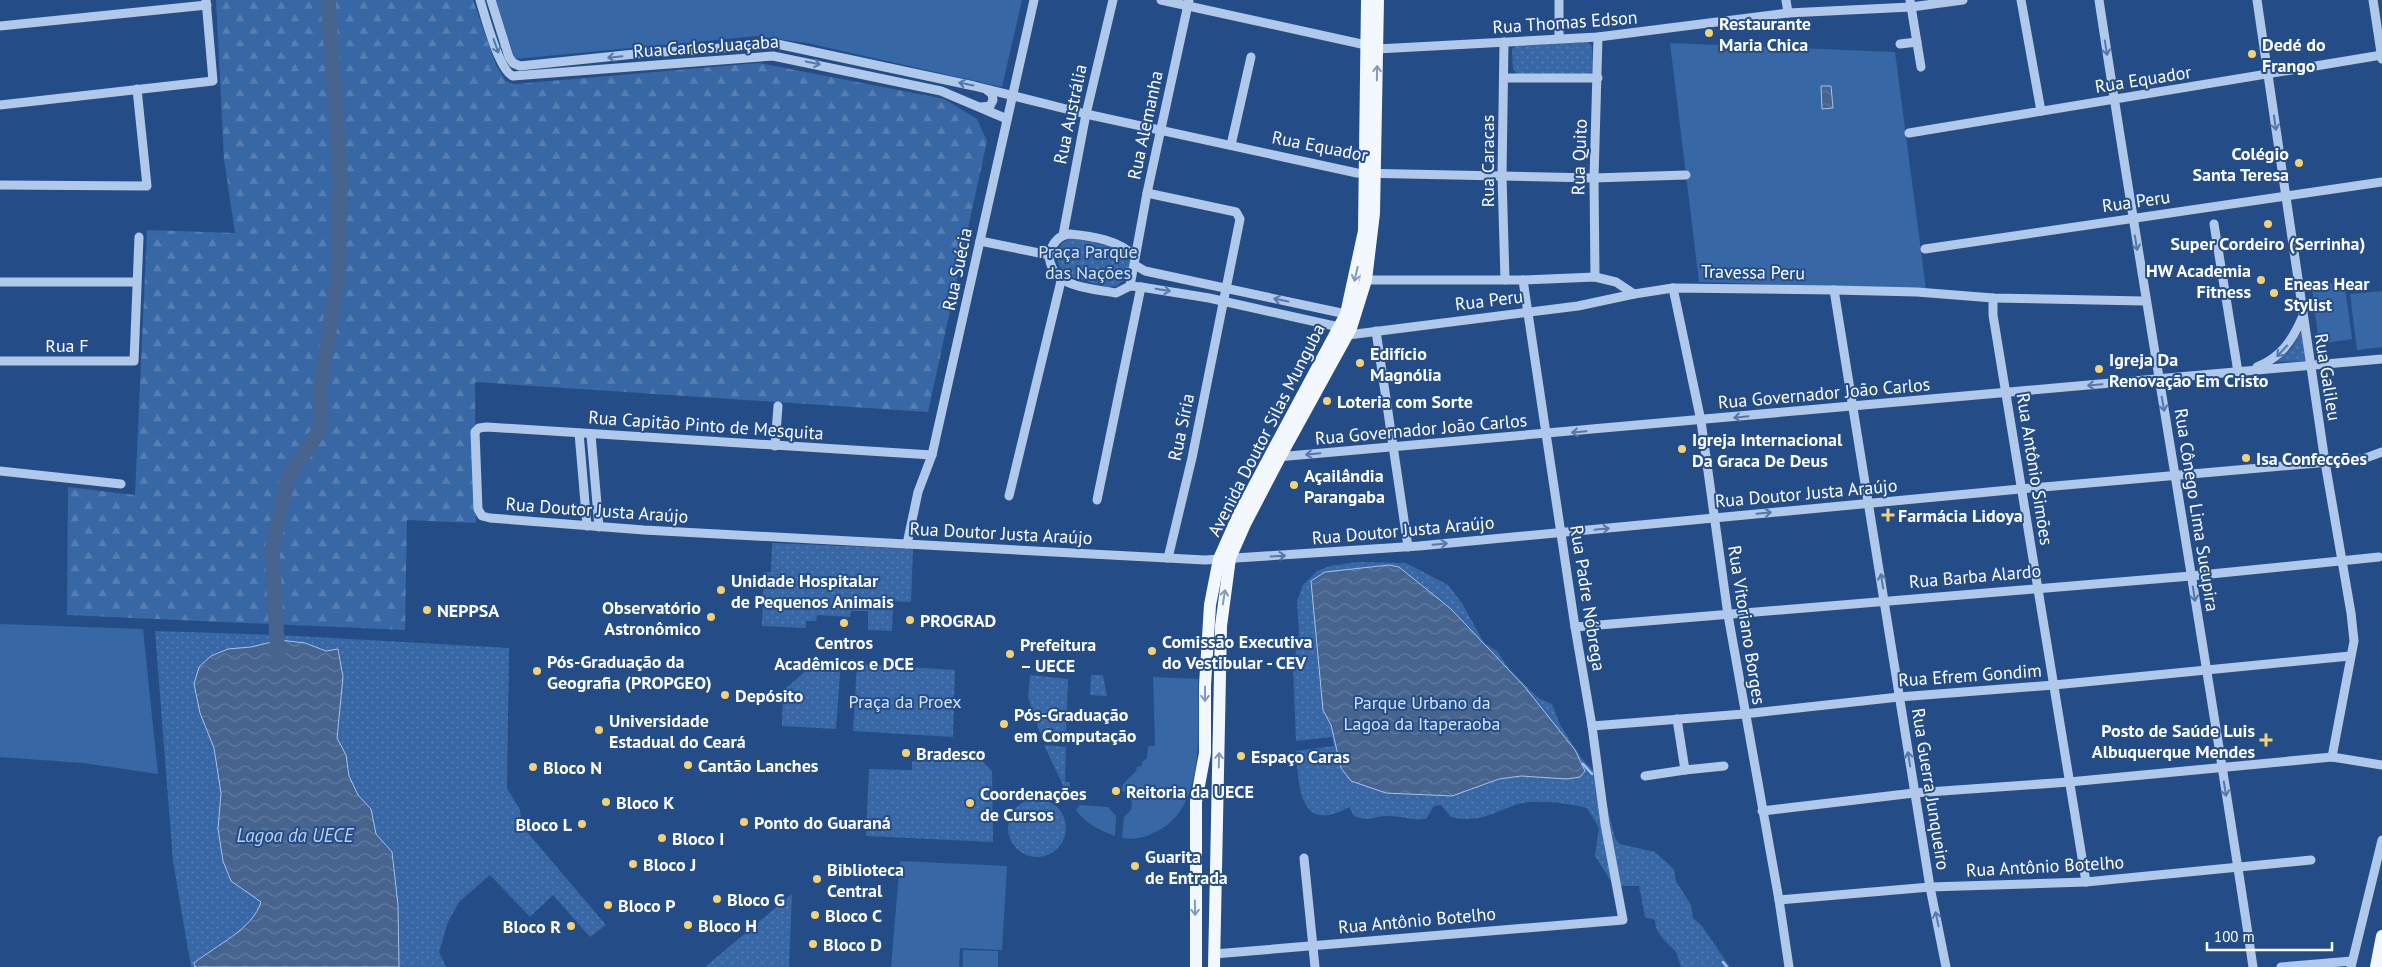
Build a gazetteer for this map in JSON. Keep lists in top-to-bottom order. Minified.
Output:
{"streets":{"main road":["Avenida Doutor Silas Munguba"],"street":["Rua Thomas Edson","Rua Carlos Juaçaba","Rua Equador","Rua Austrália","Rua Alemanha","Rua Quito","Rua Caracas","Rua Peru","Rua Suécia","Travessa Peru","Rua F","Rua Galileu","Rua Governador João Carlos","Rua Capitão Pinto de Mesquita","Rua Síria","Rua Antônio Simões","Rua Doutor Justa Araújo","Rua Cônego Lima Sucupira","Rua Barba Alardo","Rua Padre Nóbrega","Rua Vitoriano Borges","Rua Efrem Gondim","Rua Guerra Junqueiro","Rua Antônio Botelho"]},"crossings":[["Rua Thomas Edson","Rua Alemanha"],["Rua Thomas Edson","Rua Quito"],["Rua Thomas Edson","Rua Caracas"],["Rua Thomas Edson","Avenida Doutor Silas Munguba"],["Rua Carlos Juaçaba","Rua Equador"],["Rua Carlos Juaçaba","Rua Suécia"],["Rua Equador","Rua Austrália"],["Rua Equador","Rua Alemanha"],["Rua Equador","Rua Quito"],["Rua Equador","Rua Caracas"],["Rua Equador","Rua Suécia"],["Rua Equador","Rua Galileu"],["Rua Equador","Avenida Doutor Silas Munguba"],["Rua Equador","Rua Cônego Lima Sucupira"],["Rua Austrália","Rua Alemanha"],["Rua Austrália","Rua Peru"],["Rua Alemanha","Rua Peru"],["Rua Peru","Travessa Peru"],["Rua Peru","Rua Galileu"],["Rua Peru","Rua Síria"],["Rua Peru","Avenida Doutor Silas Munguba"],["Rua Peru","Rua Cônego Lima Sucupira"],["Rua Peru","Rua Padre Nóbrega"],["Rua Suécia","Rua Capitão Pinto de Mesquita"],["Rua Suécia","Rua Doutor Justa Araújo"],["Travessa Peru","Rua Antônio Simões"],["Travessa Peru","Rua Cônego Lima Sucupira"],["Travessa Peru","Rua Vitoriano Borges"],["Travessa Peru","Rua Guerra Junqueiro"],["Rua Galileu","Rua Governador João Carlos"],["Rua Galileu","Rua Doutor Justa Araújo"],["Rua Galileu","Rua Barba Alardo"],["Rua Galileu","Rua Efrem Gondim"],["Rua Governador João Carlos","Avenida Doutor Silas Munguba"],["Rua Governador João Carlos","Rua Antônio Simões"],["Rua Governador João Carlos","Rua Cônego Lima Sucupira"],["Rua Governador João Carlos","Rua Padre Nóbrega"],["Rua Governador João Carlos","Rua Vitoriano Borges"],["Rua Governador João Carlos","Rua Guerra Junqueiro"],["Rua Capitão Pinto de Mesquita","Rua Doutor Justa Araújo"],["Rua Síria","Rua Doutor Justa Araújo"],["Avenida Doutor Silas Munguba","Rua Doutor Justa Araújo"],["Avenida Doutor Silas Munguba","Rua Antônio Botelho"],["Rua Antônio Simões","Rua Doutor Justa Araújo"],["Rua Antônio Simões","Rua Barba Alardo"],["Rua Antônio Simões","Rua Efrem Gondim"],["Rua Antônio Simões","Rua Antônio Botelho"],["Rua Doutor Justa Araújo","Rua Cônego Lima Sucupira"],["Rua Doutor Justa Araújo","Rua Padre Nóbrega"],["Rua Doutor Justa Araújo","Rua Vitoriano Borges"],["Rua Doutor Justa Araújo","Rua Guerra Junqueiro"],["Rua Cônego Lima Sucupira","Rua Barba Alardo"],["Rua Cônego Lima Sucupira","Rua Efrem Gondim"],["Rua Cônego Lima Sucupira","Rua Antônio Botelho"],["Rua Barba Alardo","Rua Padre Nóbrega"],["Rua Barba Alardo","Rua Vitoriano Borges"],["Rua Barba Alardo","Rua Guerra Junqueiro"],["Rua Padre Nóbrega","Rua Efrem Gondim"],["Rua Padre Nóbrega","Rua Antônio Botelho"],["Rua Vitoriano Borges","Rua Efrem Gondim"],["Rua Vitoriano Borges","Rua Antônio Botelho"],["Rua Efrem Gondim","Rua Guerra Junqueiro"],["Rua Guerra Junqueiro","Rua Antônio Botelho"]],"one_way":["Rua Governador João Carlos","Rua Cônego Lima Sucupira","Rua Guerra Junqueiro"],"water":["Lagoa da UECE"],"parks":["Praça Parque das Nações","Praça da Proex","Parque Urbano da Lagoa da Itaperaoba"],"places":{"other":["Restaurante Maria Chica","Dedé do Frango","Colégio Santa Teresa","Super Cordeiro (Serrinha)","HW Academia Fitness","Eneas Hear Stylist","Edifício Magnólia","Igreja Da Renovação Em Cristo","Loteria com Sorte","Igreja Internacional Da Graca De Deus","Isa Confecções","Açailândia Parangaba","Unidade Hospitalar de Pequenos Animais","NEPPSA","Observatório Astronômico","PROGRAD","Centros Acadêmicos e DCE","Comissão Executiva do Vestibular - CEV","Prefeitura – UECE","Pós-Graduação da Geografia (PROPGEO)","Depósito","Pós-Graduação em Computação","Universidade Estadual do Ceará","Bradesco","Espaço Caras","Cantão Lanches","Bloco N","Reitoria da UECE","Bloco K","Coordenações de Cursos","Ponto do Guaraná","Bloco L","Bloco I","Bloco J","Guarita de Entrada","Biblioteca Central","Bloco G","Bloco P","Bloco C","Bloco H","Bloco R","Bloco D"],"health":["Farmácia Lidoya","Posto de Saúde Luis Albuquerque Mendes"]},"scale_bar":"100 m"}
